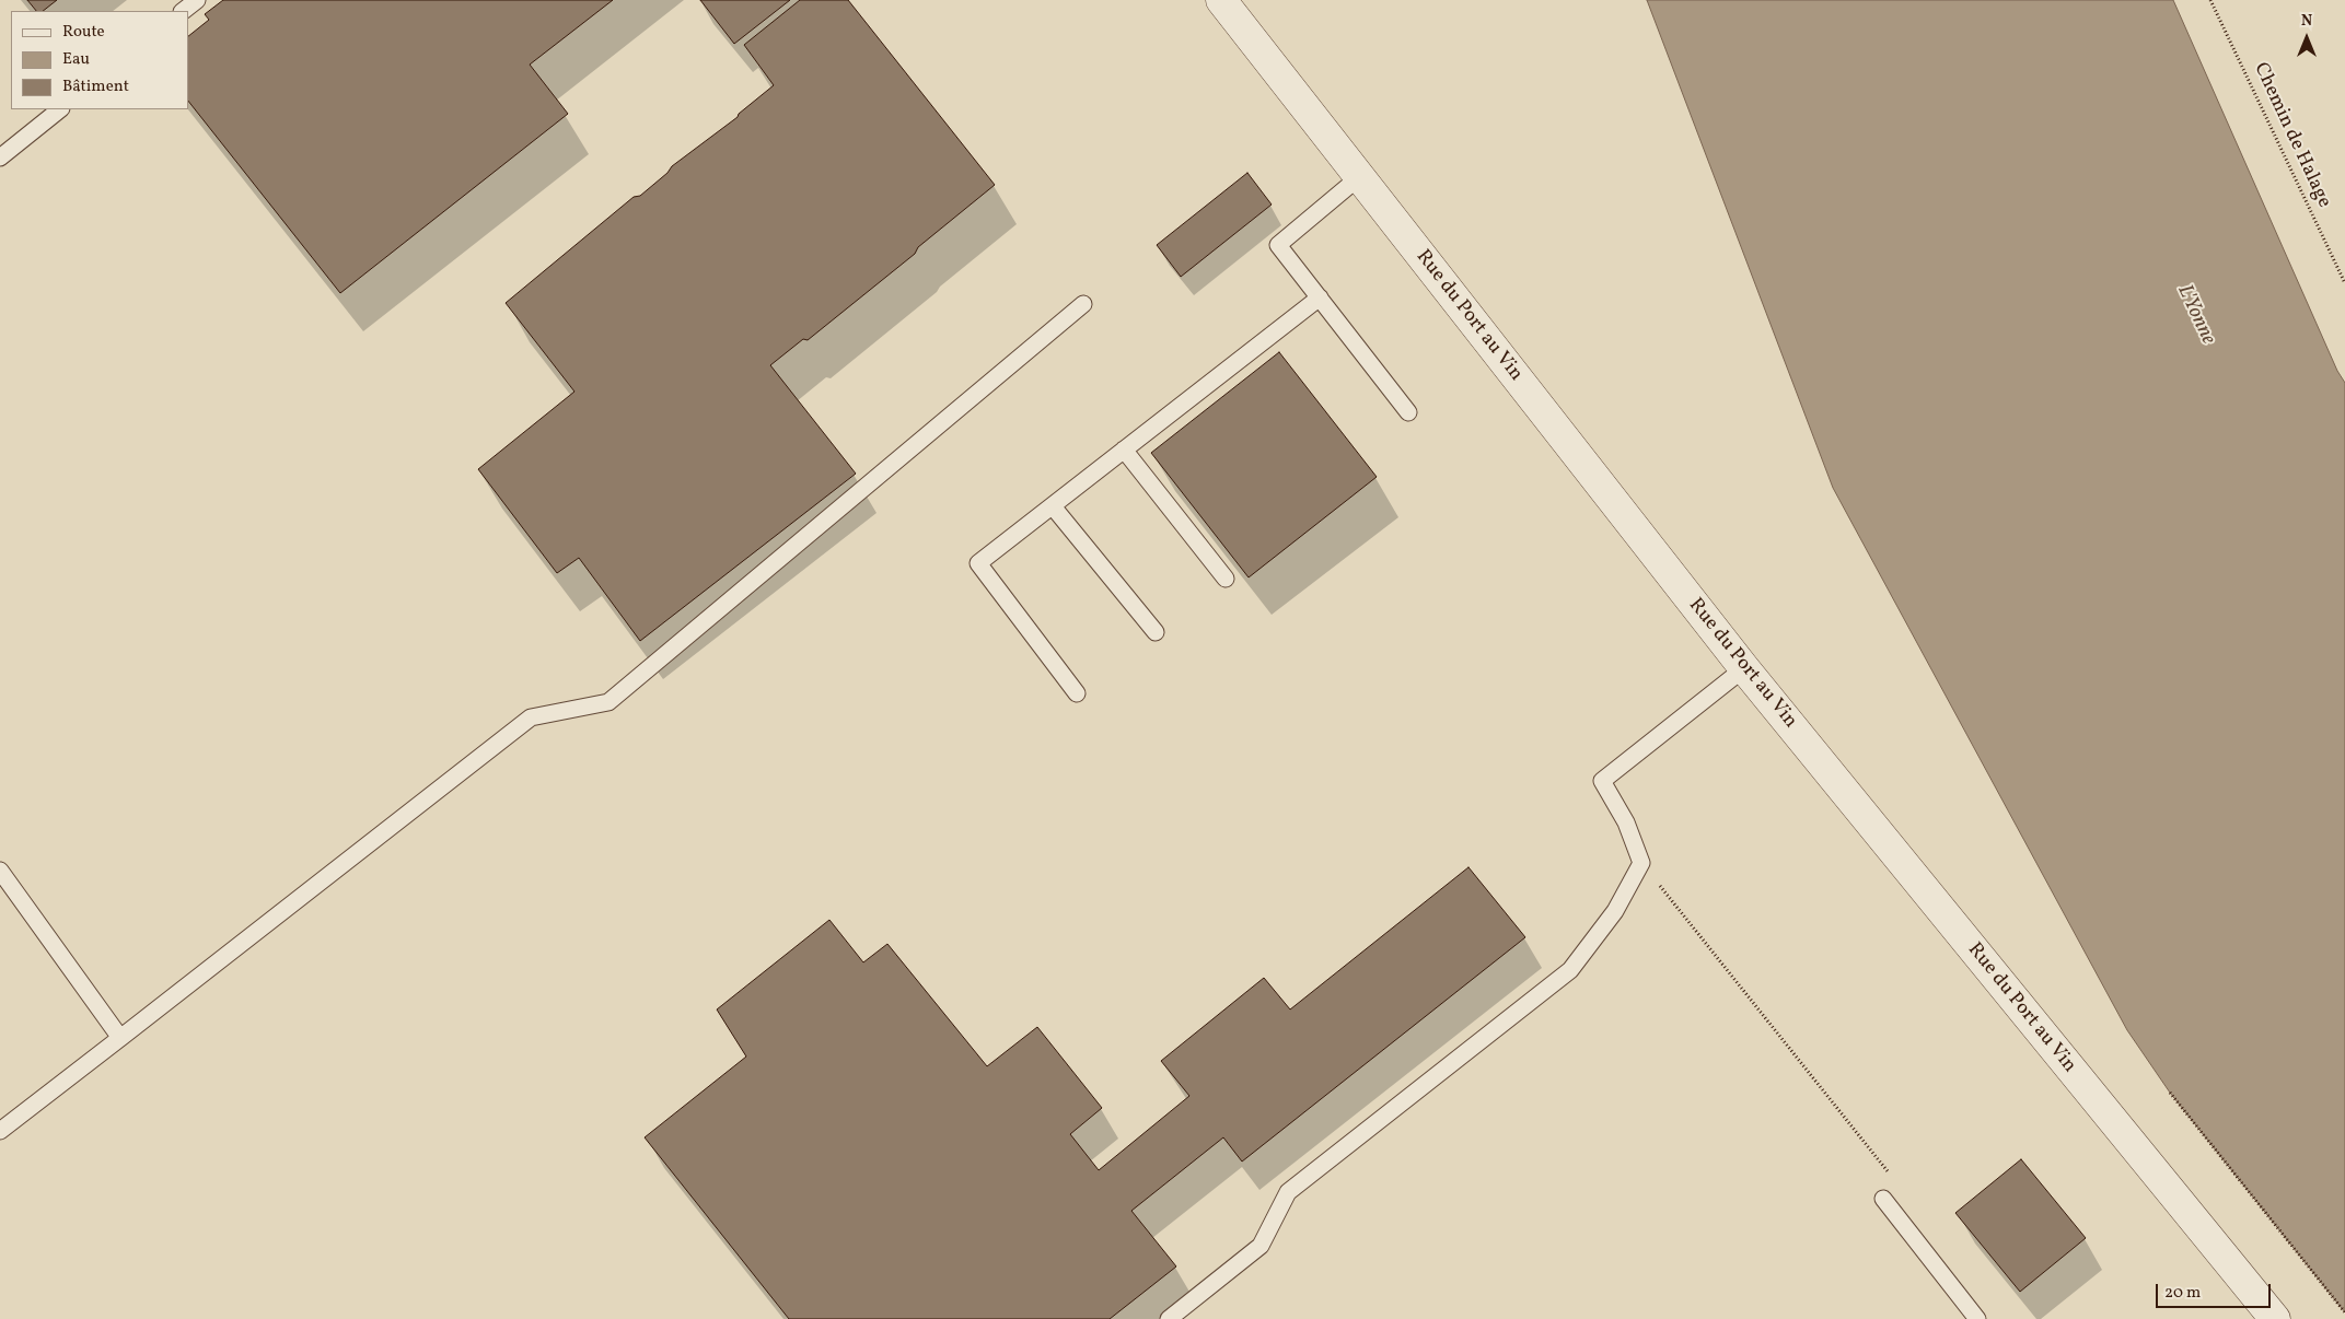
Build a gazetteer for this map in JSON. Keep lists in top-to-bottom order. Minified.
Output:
{"streets":{"street":["Rue du Port au Vin"],"path":["Chemin de Halage"]},"water":["L'Yonne"],"legend":["Route","Eau","Bâtiment"],"scale_bar":"20 m","north":"top"}
